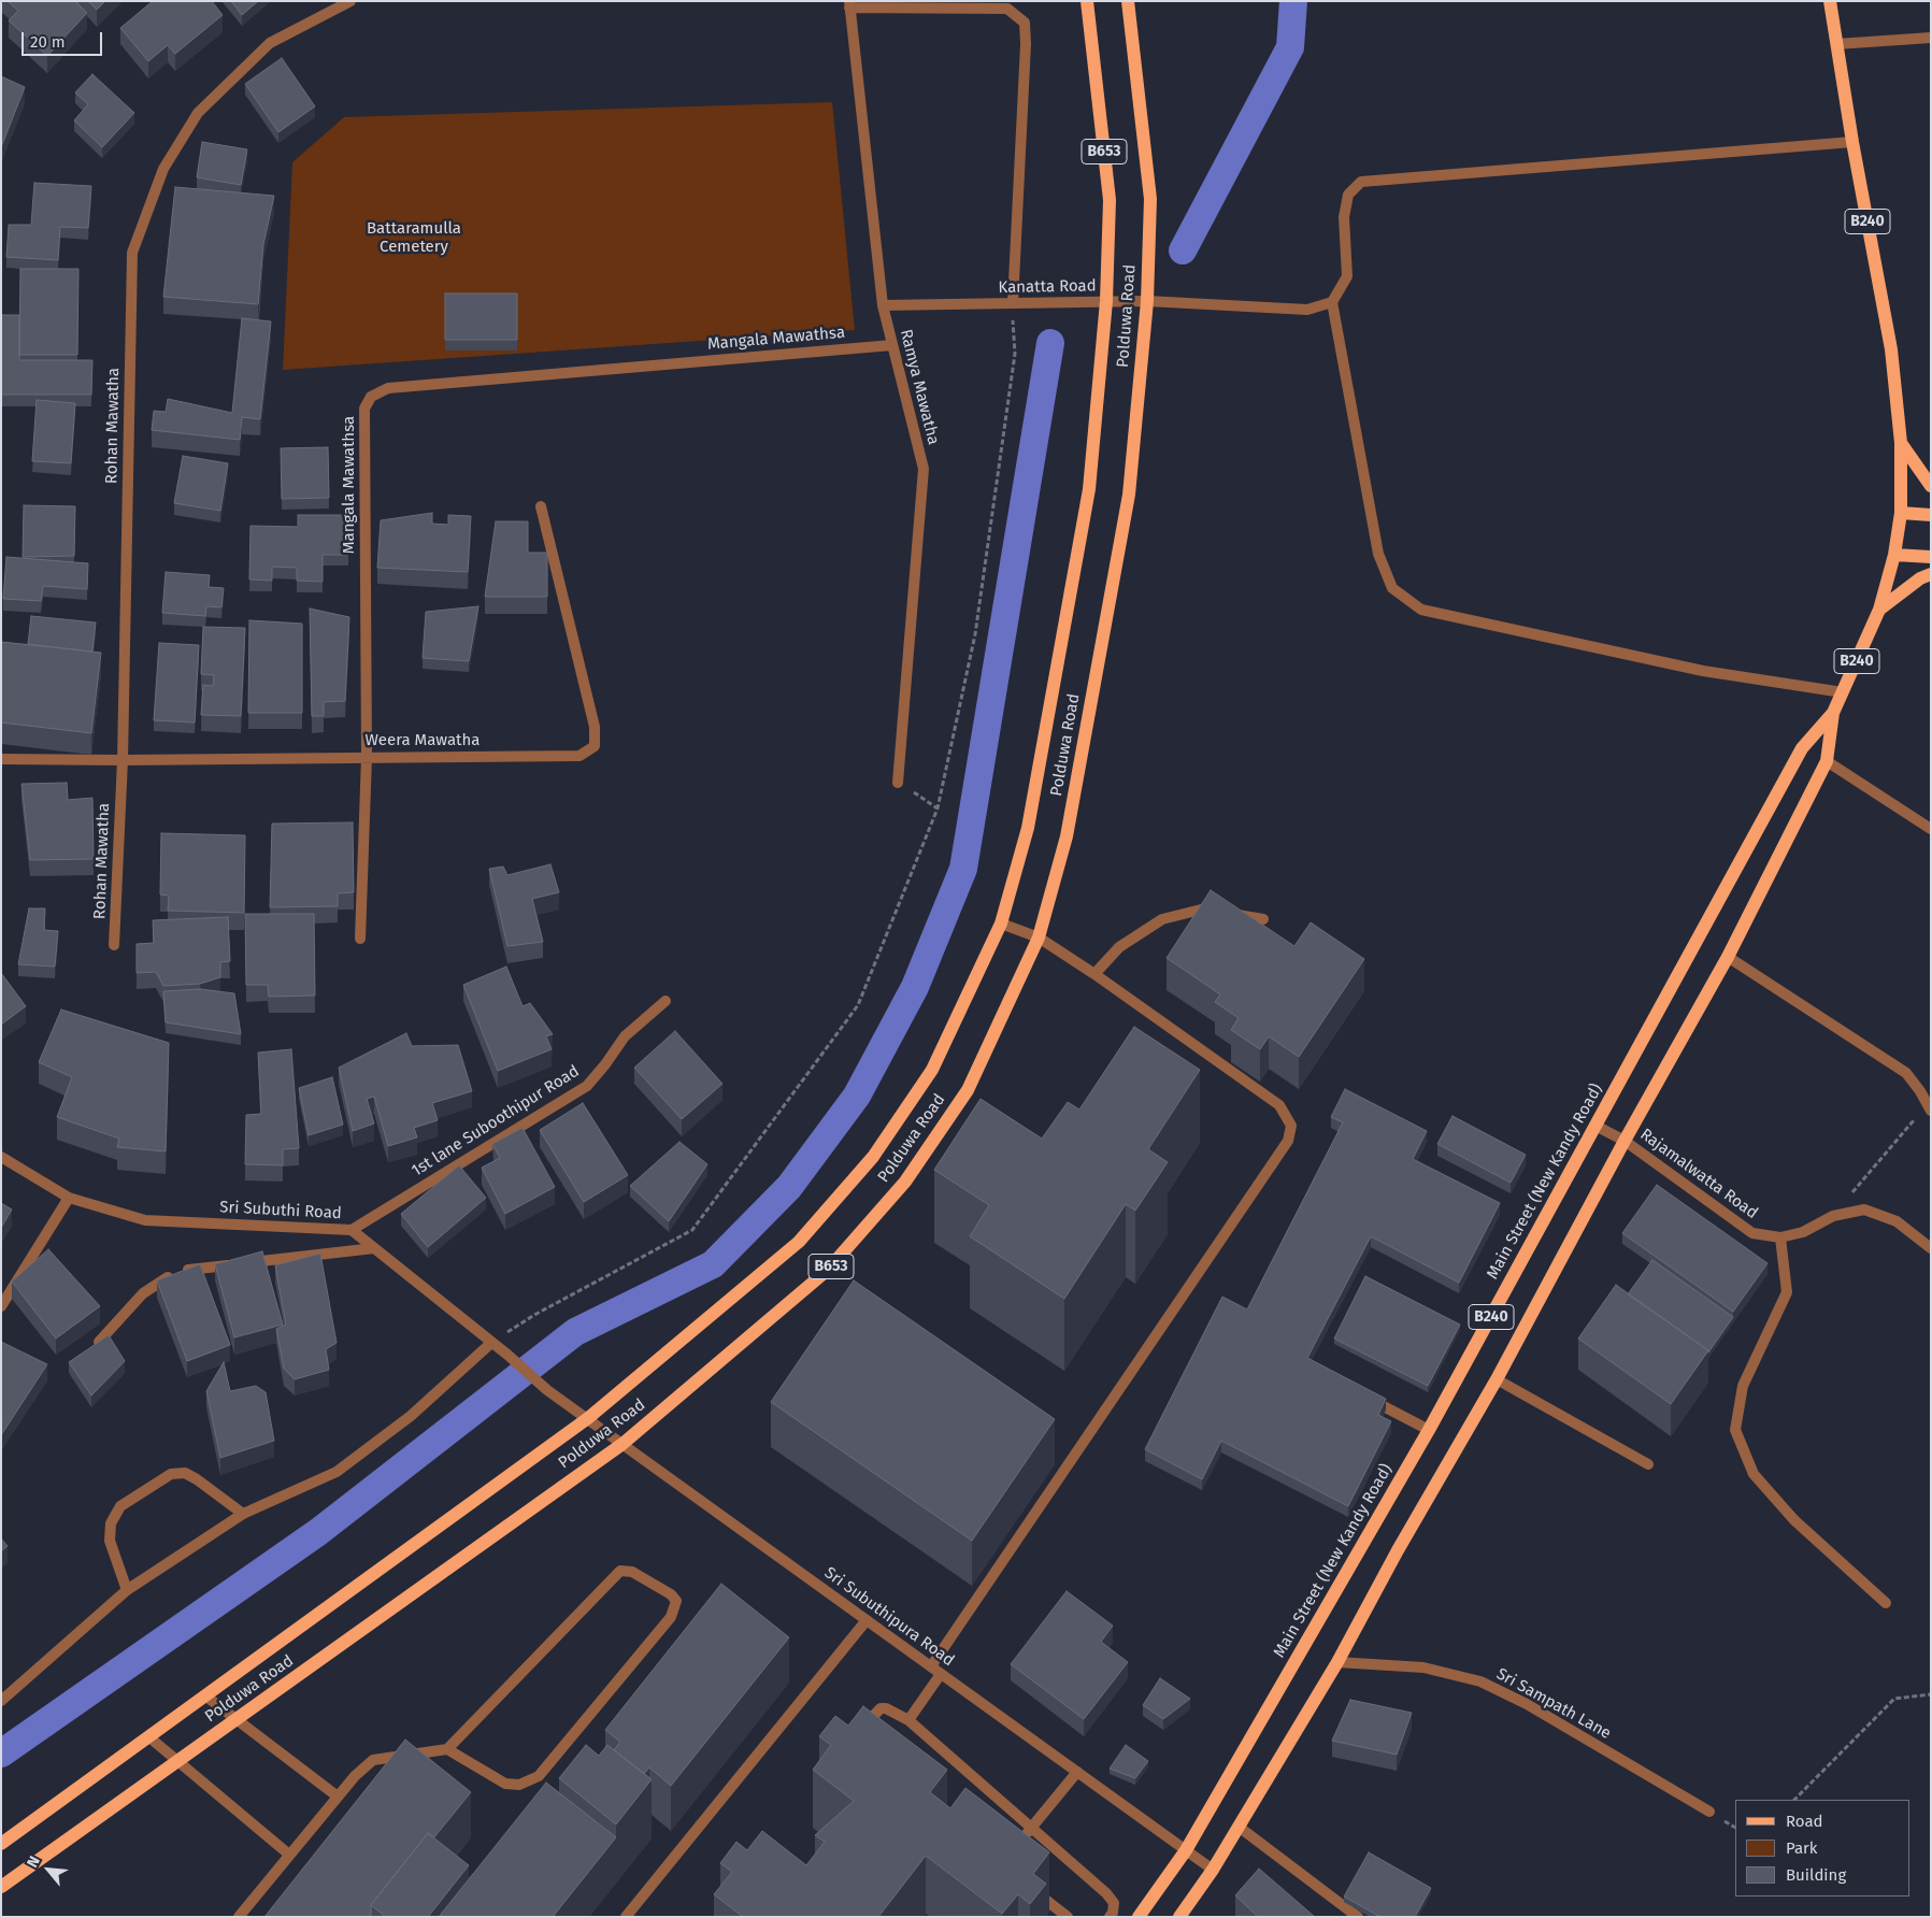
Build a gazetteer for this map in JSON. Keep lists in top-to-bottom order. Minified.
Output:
{"streets":{"main road":["B653","B240","Polduwa Road","Main Street (New Kandy Road)"],"street":["Kanatta Road","Mangala Mawathsa","Ramya Mawatha","Rohan Mawatha","Weera Mawatha","1st lane Suboothipur Road","Rajamalwatta Road","Sri Subuthi Road","Sri Subuthipura Road","Sri Sampath Lane"]},"crossings":[["B240","Main Street (New Kandy Road)"],["Kanatta Road","Polduwa Road"],["Kanatta Road","Ramya Mawatha"],["Polduwa Road","Sri Subuthipura Road"],["Mangala Mawathsa","Ramya Mawatha"],["Mangala Mawathsa","Weera Mawatha"],["Rohan Mawatha","Weera Mawatha"],["1st lane Suboothipur Road","Sri Subuthi Road"],["Rajamalwatta Road","Main Street (New Kandy Road)"],["Main Street (New Kandy Road)","Sri Subuthipura Road"],["Main Street (New Kandy Road)","Sri Sampath Lane"],["Sri Subuthi Road","Sri Subuthipura Road"]],"parks":["Battaramulla Cemetery"],"legend":["Road","Park","Building"],"scale_bar":"20 m","north":"top left"}
